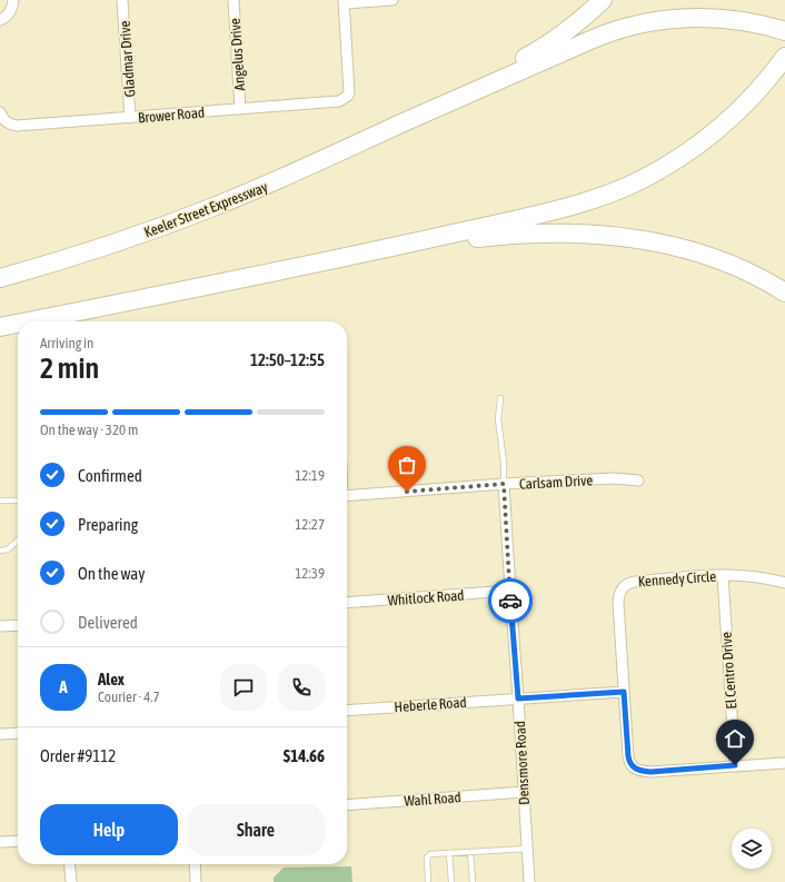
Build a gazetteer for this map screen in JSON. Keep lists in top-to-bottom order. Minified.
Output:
{"streets":{"highway":["Keeler Street Expressway"],"street":["Angelus Drive","Gladmar Drive","Brower Road","Carlsam Drive","Kennedy Circle","Whitlock Road","El Centro Drive","Heberle Road","Densmore Road","Wahl Road"]},"crossings":[["Angelus Drive","Brower Road"],["Gladmar Drive","Brower Road"],["Carlsam Drive","Densmore Road"],["Kennedy Circle","El Centro Drive"],["Whitlock Road","Densmore Road"],["Heberle Road","Densmore Road"],["Densmore Road","Wahl Road"]],"page":{"heading":["2 min","Arriving in","12:50–12:55"],"panel":["Alex","Courier · 4.7","Order #9112","$14.66"],"bar":"On the way · 320 m","list":[["Confirmed","12:19"],["Preparing","12:27"],["On the way","12:39"],"Delivered"],"round":"A","buttons":["Help","Share"]}}
